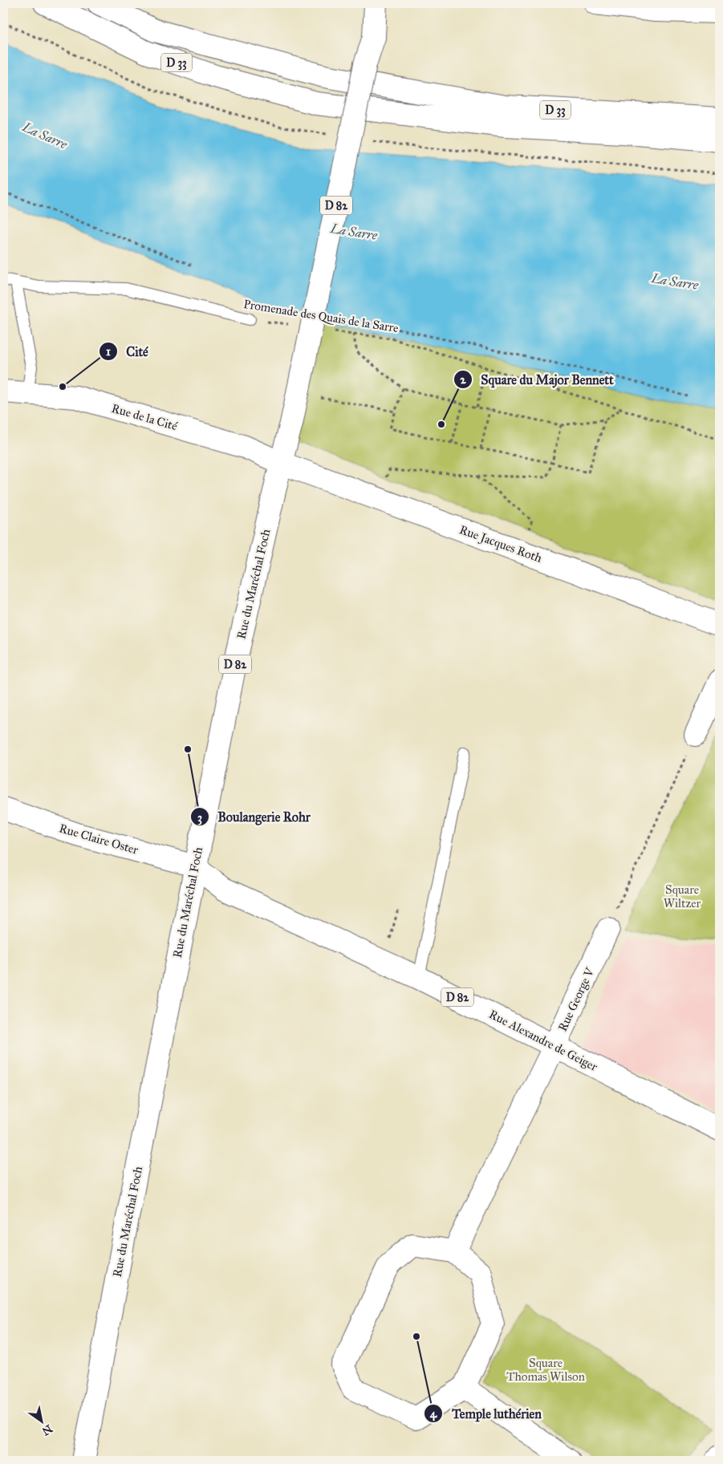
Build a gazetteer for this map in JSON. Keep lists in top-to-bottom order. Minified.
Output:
{"streets":{"main road":["D 33","D 82","Rue de la Cité","Rue Jacques Roth","Rue du Maréchal Foch","Rue Claire Oster","Rue George V","Rue Alexandre de Geiger"],"lane":["Promenade des Quais de la Sarre"]},"crossings":[["Rue de la Cité","Rue Jacques Roth"],["Rue de la Cité","Rue du Maréchal Foch"],["Rue Jacques Roth","Rue du Maréchal Foch"],["Rue du Maréchal Foch","Rue Claire Oster"],["Rue du Maréchal Foch","Rue Alexandre de Geiger"],["Rue Claire Oster","Rue Alexandre de Geiger"],["Rue George V","Rue Alexandre de Geiger"]],"water":["La Sarre"],"parks":["Square Wiltzer","Square Thomas Wilson"],"places":["Cité","Square du Major Bennett","Boulangerie Rohr","Temple luthérien"],"north":"bottom right"}
